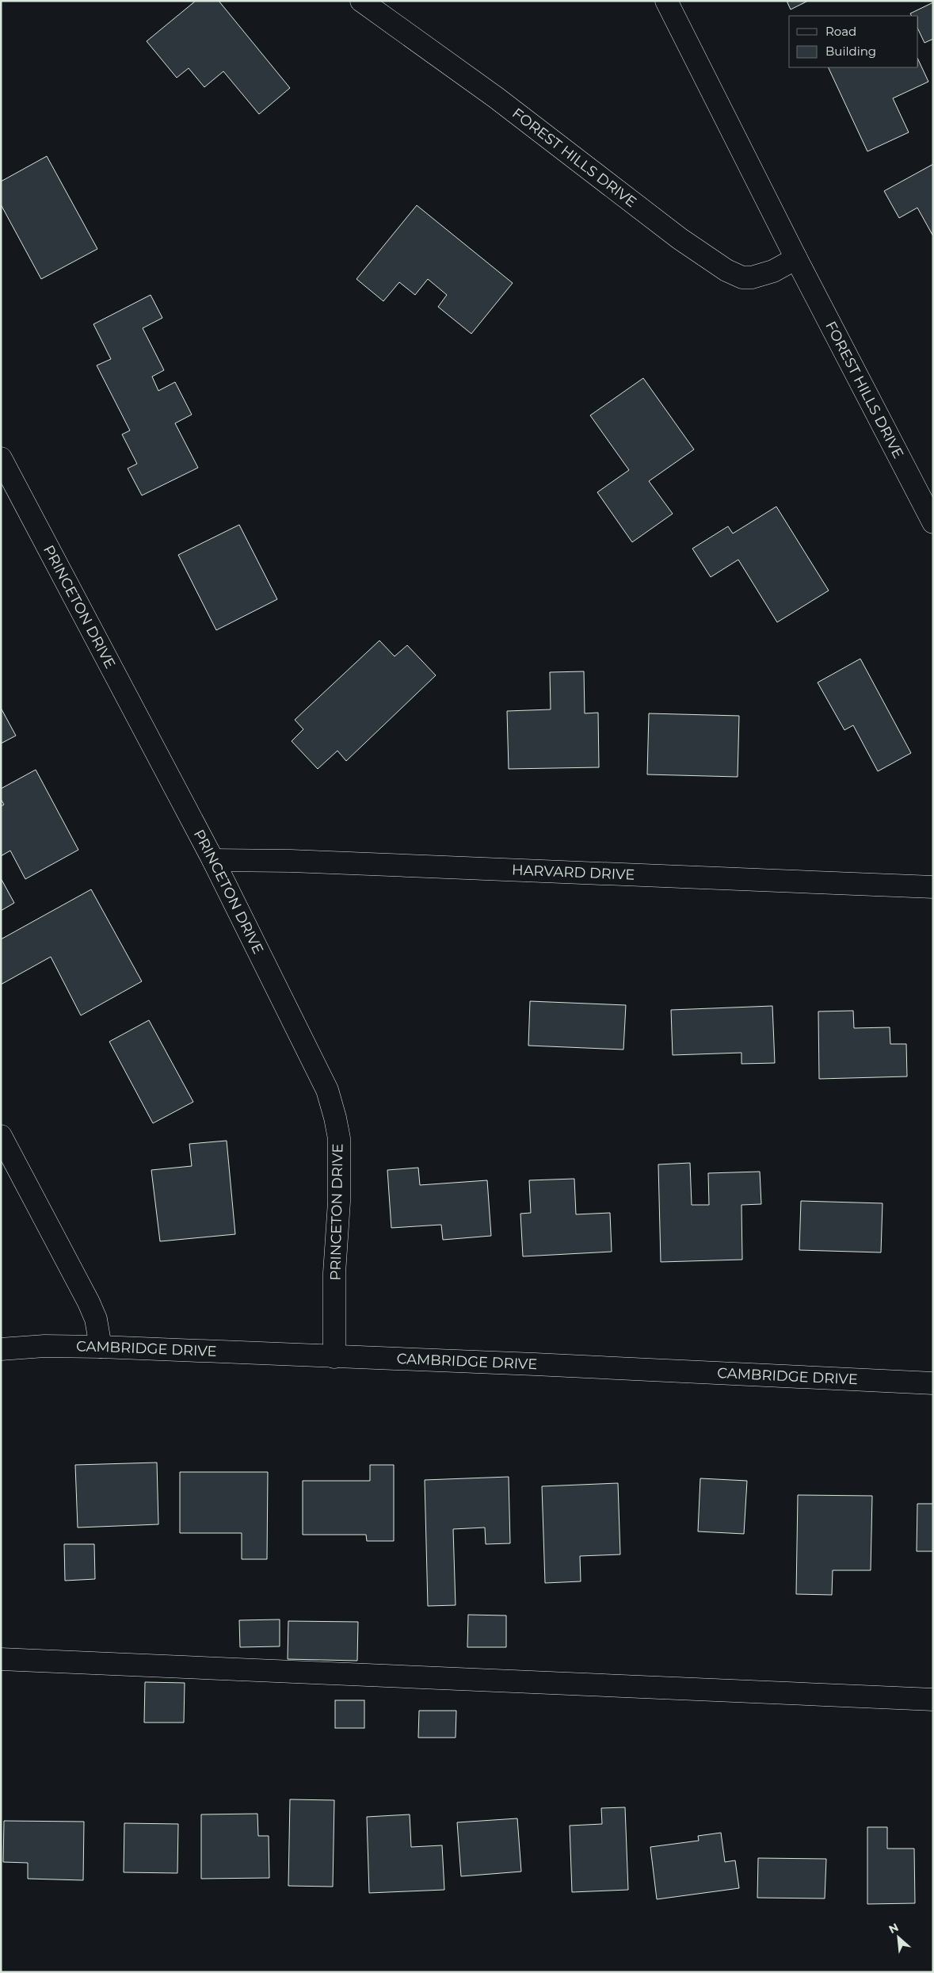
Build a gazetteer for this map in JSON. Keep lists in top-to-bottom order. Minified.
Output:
{"streets":{"street":["FOREST HILLS DRIVE","PRINCETON DRIVE","HARVARD DRIVE","CAMBRIDGE DRIVE"]},"crossings":[["PRINCETON DRIVE","HARVARD DRIVE"],["PRINCETON DRIVE","CAMBRIDGE DRIVE"]],"legend":["Road","Building"],"north":"top left"}
